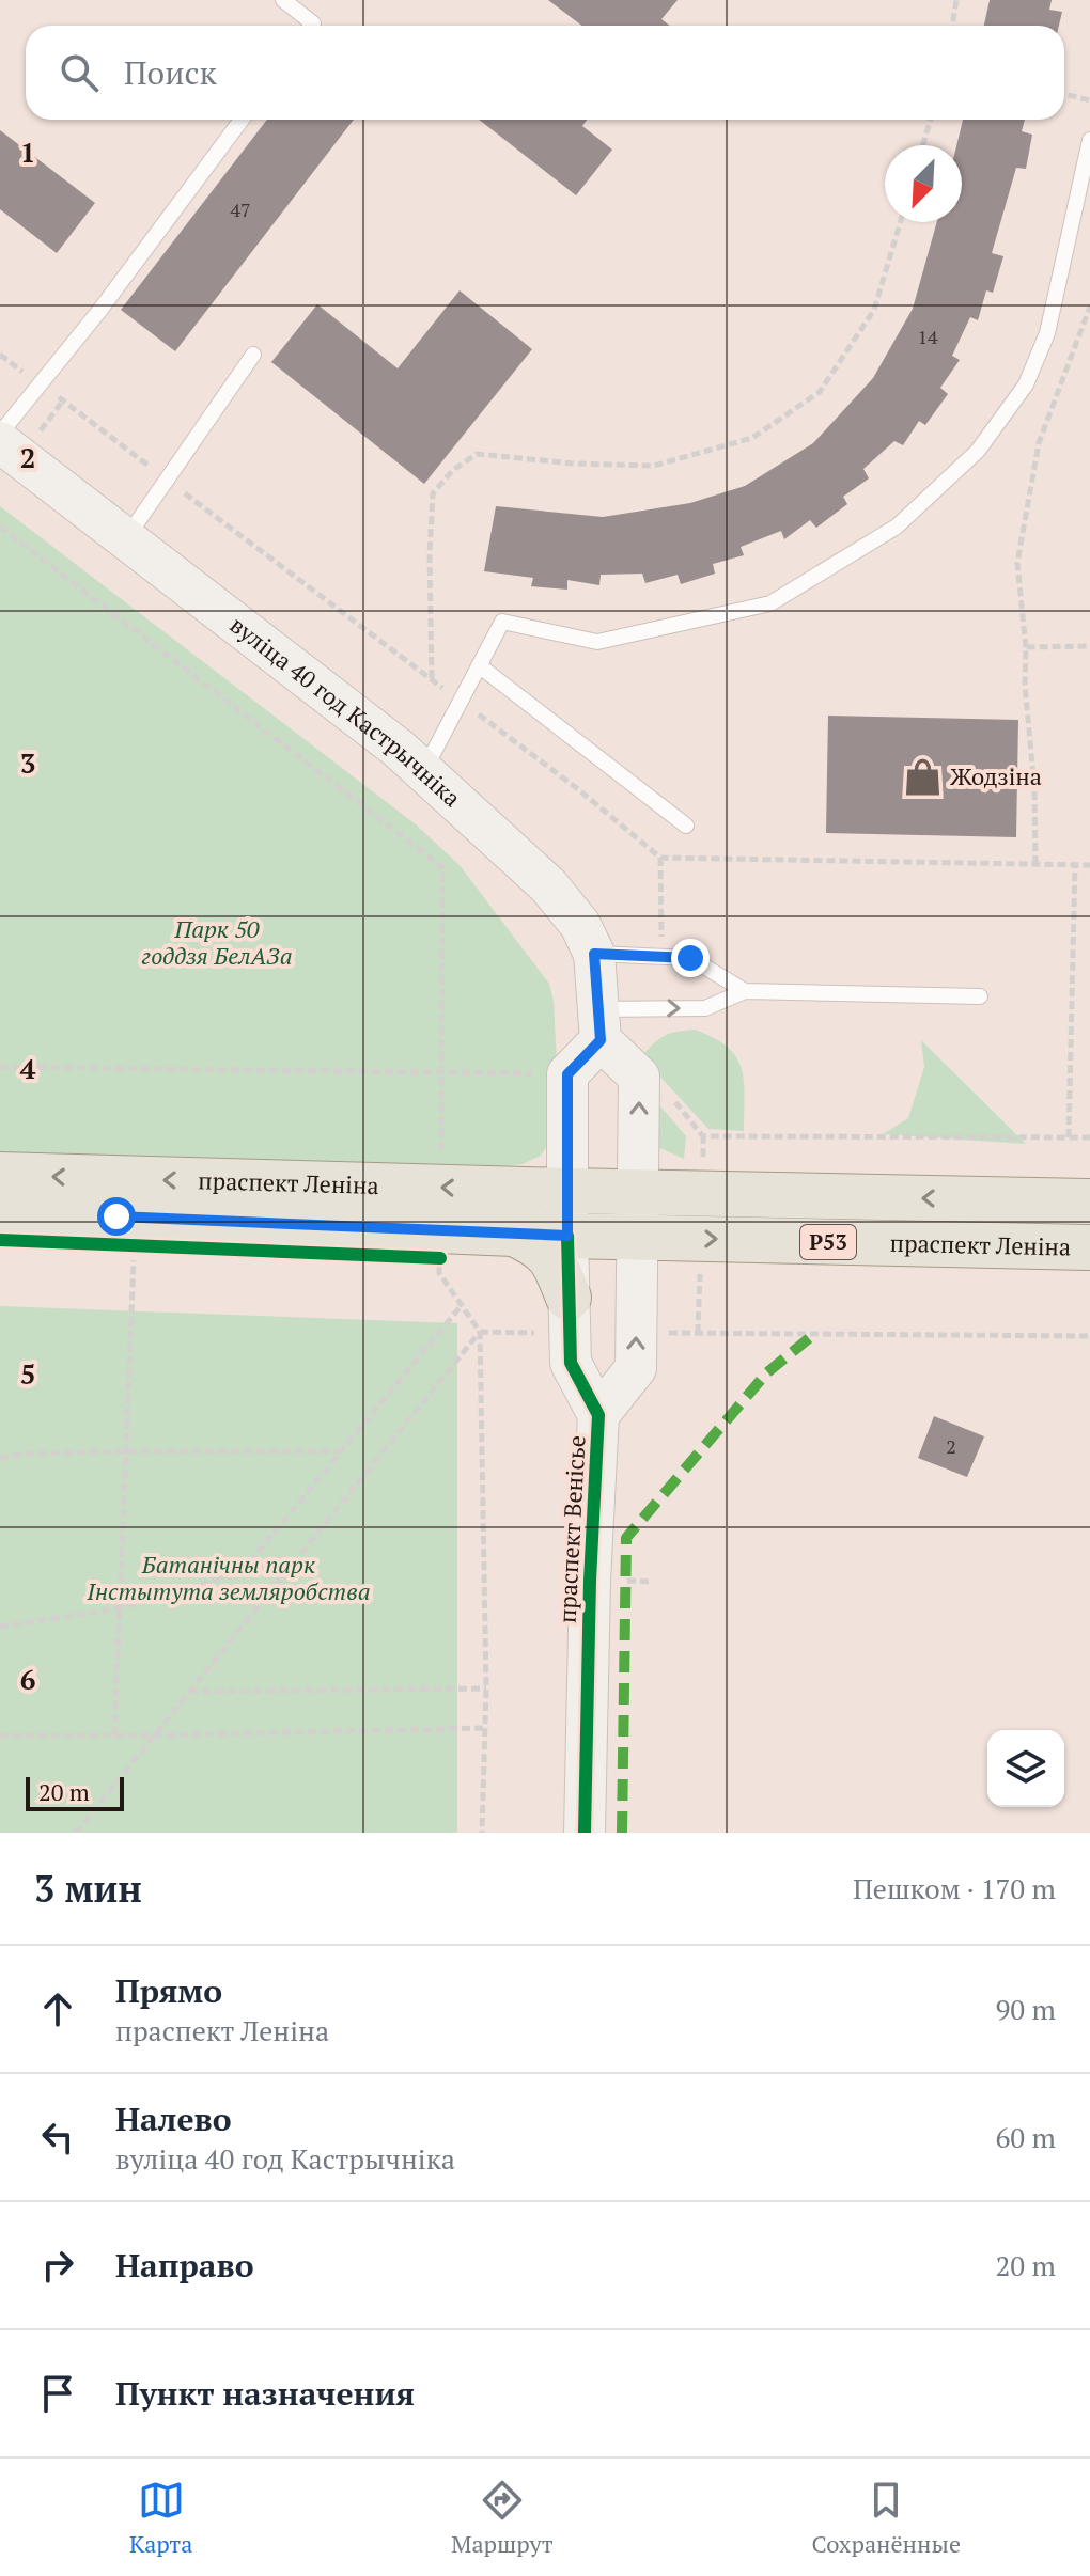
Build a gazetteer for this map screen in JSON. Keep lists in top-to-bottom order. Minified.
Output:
{"streets":{"main road":["вуліца 40 год Кастрычніка","праспект Леніна","Р53","праспект Венісье"]},"crossings":[["праспект Леніна","праспект Венісье"]],"parks":["Парк 50 годдзя БелАЗа","Батанічны парк Інстытута земляробства"],"places":{"shop":["Жодзіна"]},"house_numbers":["47","14","2"],"scale_bar":"20 m","north":"bottom left","page":{"search":"Поиск","scale":"20 m","heading":["3 мин","Пешком · 170 m"],"list":[["Прямо","праспект Леніна","90 m"],["Налево","вуліца 40 год Кастрычніка","60 m"],["Направо","20 m"],"Пункт назначения"],"nav":["Карта","Маршрут","Сохранённые"]},"grid":{"rows":["1","2","3","4","5","6"]}}
